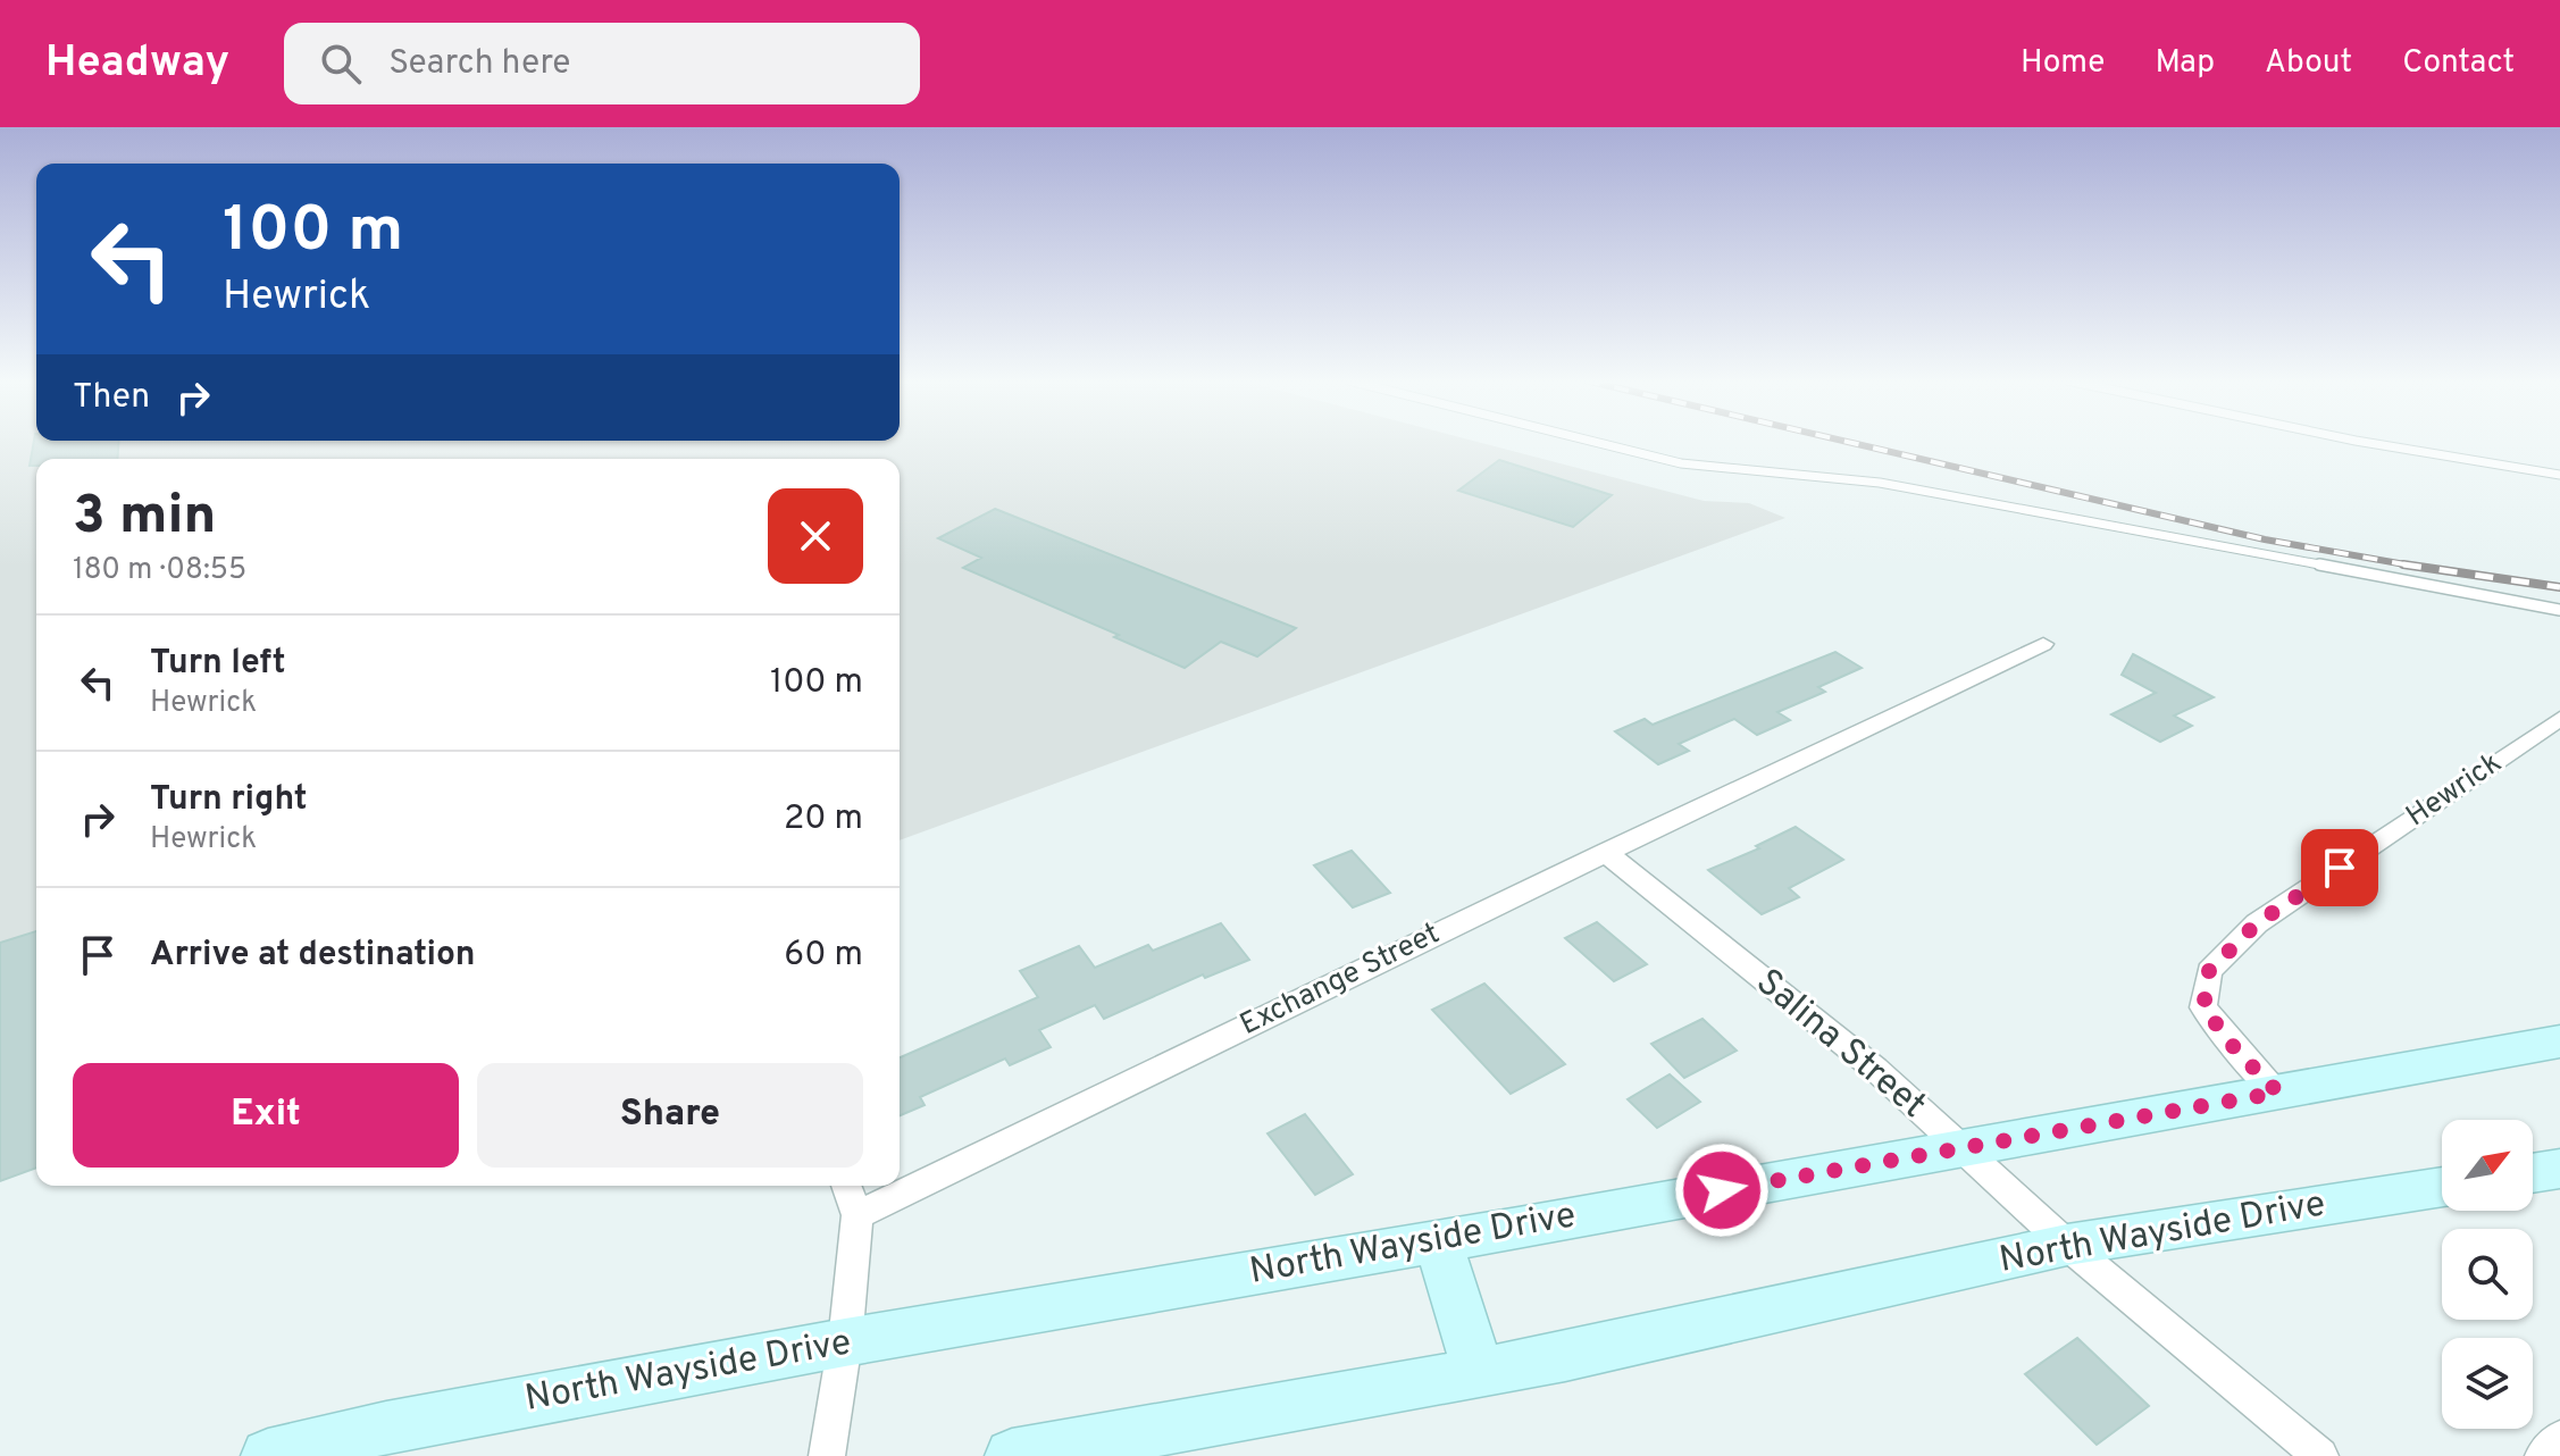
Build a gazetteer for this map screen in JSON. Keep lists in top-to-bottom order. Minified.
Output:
{"streets":{"main road":["North Wayside Drive"],"street":["Hewrick","Exchange Street","Salina Street"]},"crossings":[["Hewrick","North Wayside Drive"],["Exchange Street","Salina Street"],["Salina Street","North Wayside Drive"]],"north":"top right","page":{"header":"Headway","search":"Search here","nav":["Home","Map","About","Contact"],"turn":["100 m","Hewrick"],"then":"Then","heading":["3 min","180 m · 08:55"],"list":[{"name":"Turn left","note":"Hewrick","value":"100 m"},{"name":"Turn right","note":"Hewrick","value":"20 m"},{"name":"Arrive at destination","value":"60 m"}],"buttons":["Exit","Share"]}}
